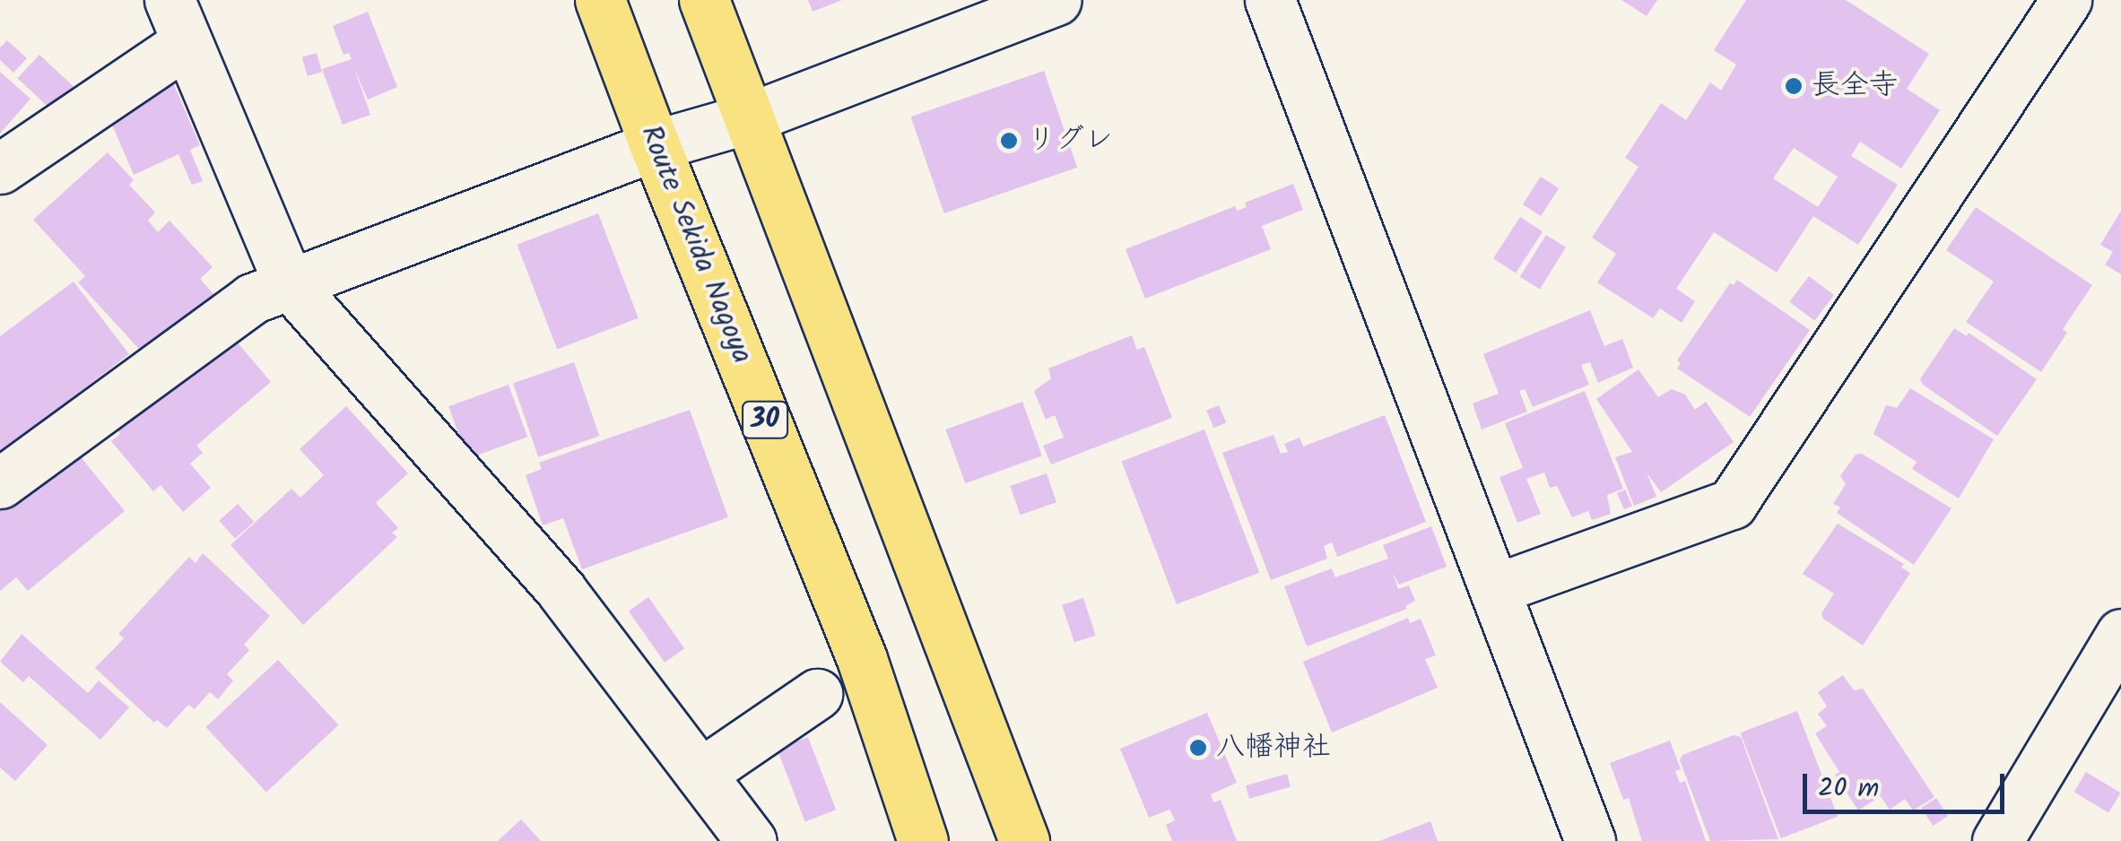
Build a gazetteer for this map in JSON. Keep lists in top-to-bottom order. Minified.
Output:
{"streets":{"main road":["Route Sekida Nagoya","30"]},"places":["長全寺","リグレ","八幡神社"],"scale_bar":"20 m"}
